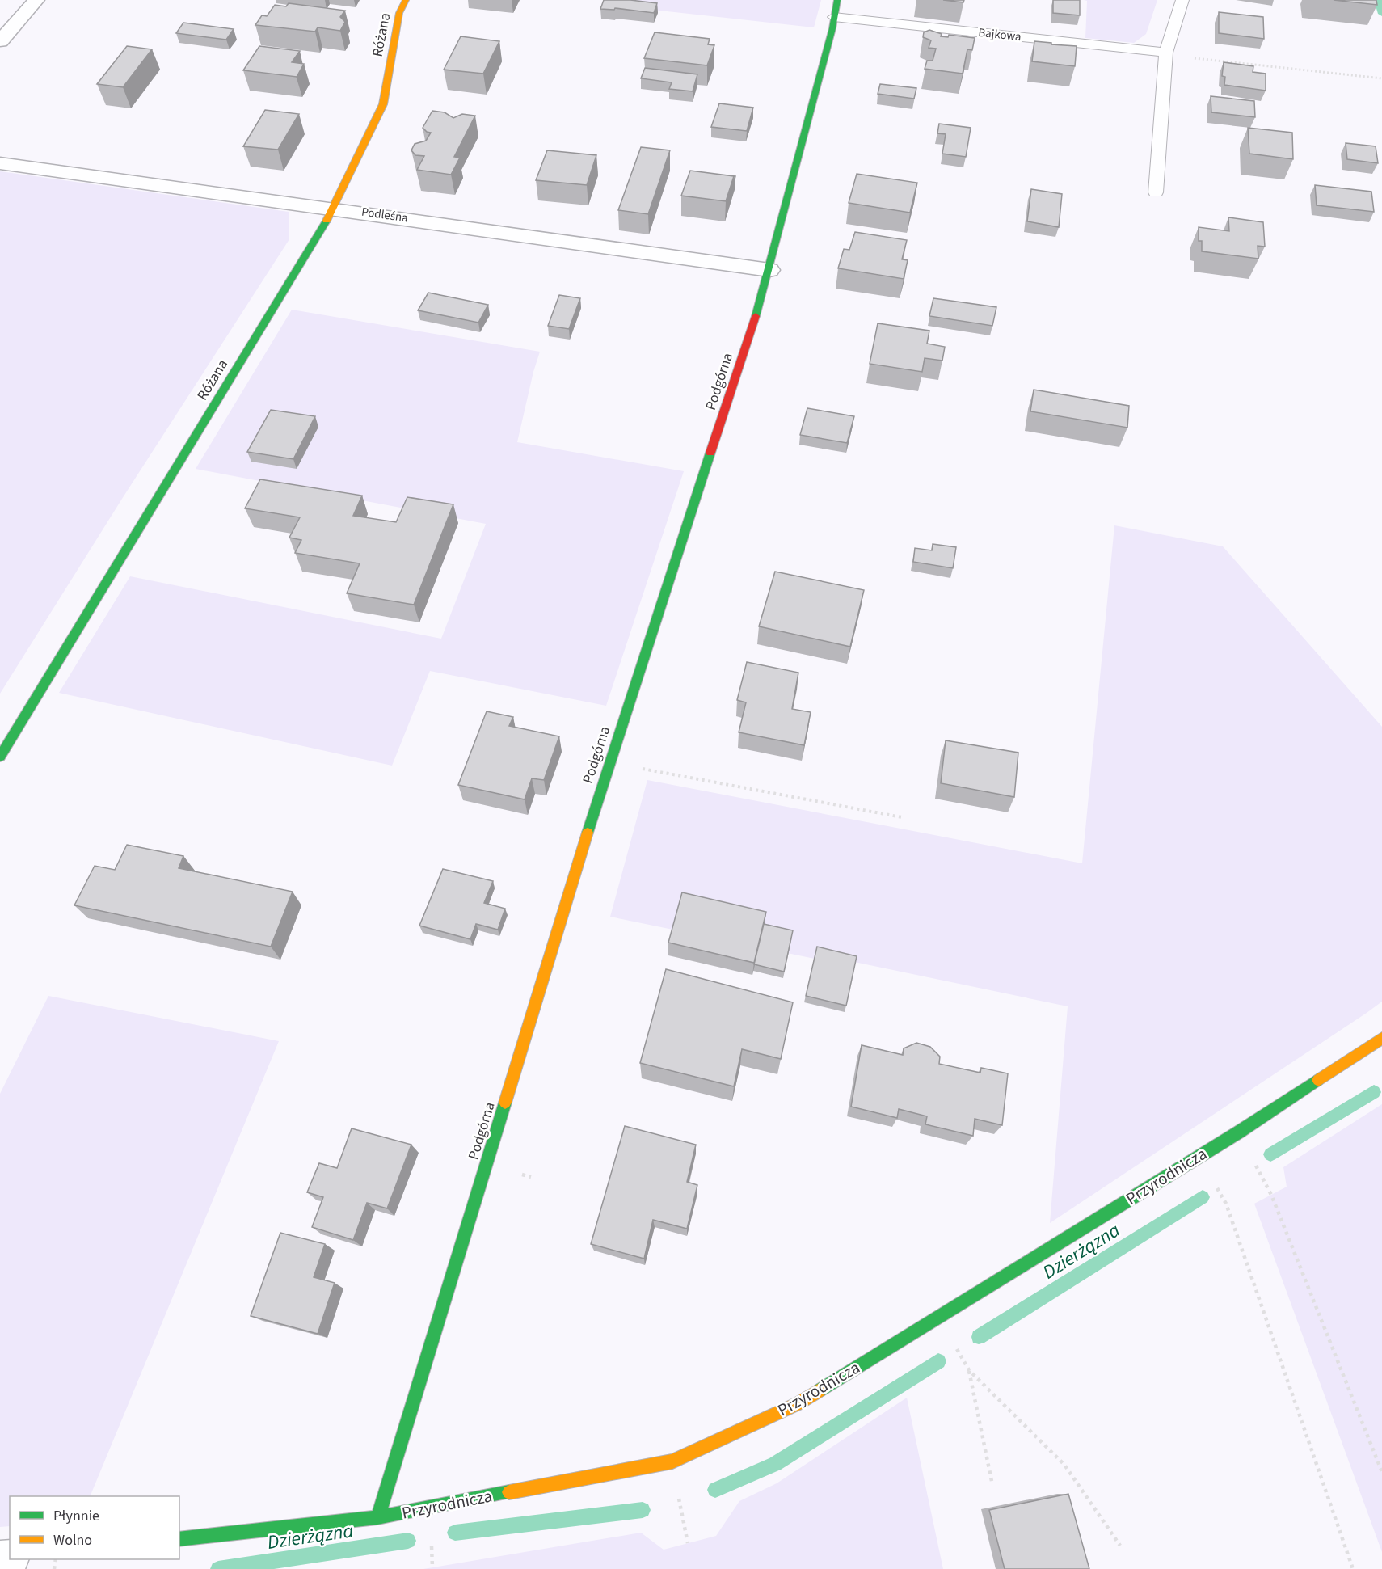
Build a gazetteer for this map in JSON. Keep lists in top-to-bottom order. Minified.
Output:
{"streets":{"street":["Różana","Podleśna","Podgórna","Przyrodnicza"],"lane":["Bajkowa"]},"crossings":[["Różana","Podleśna"],["Bajkowa","Podgórna"],["Podleśna","Podgórna"],["Podgórna","Przyrodnicza"]],"water":["Dzierżązna"],"legend":["Płynnie","Wolno"]}
